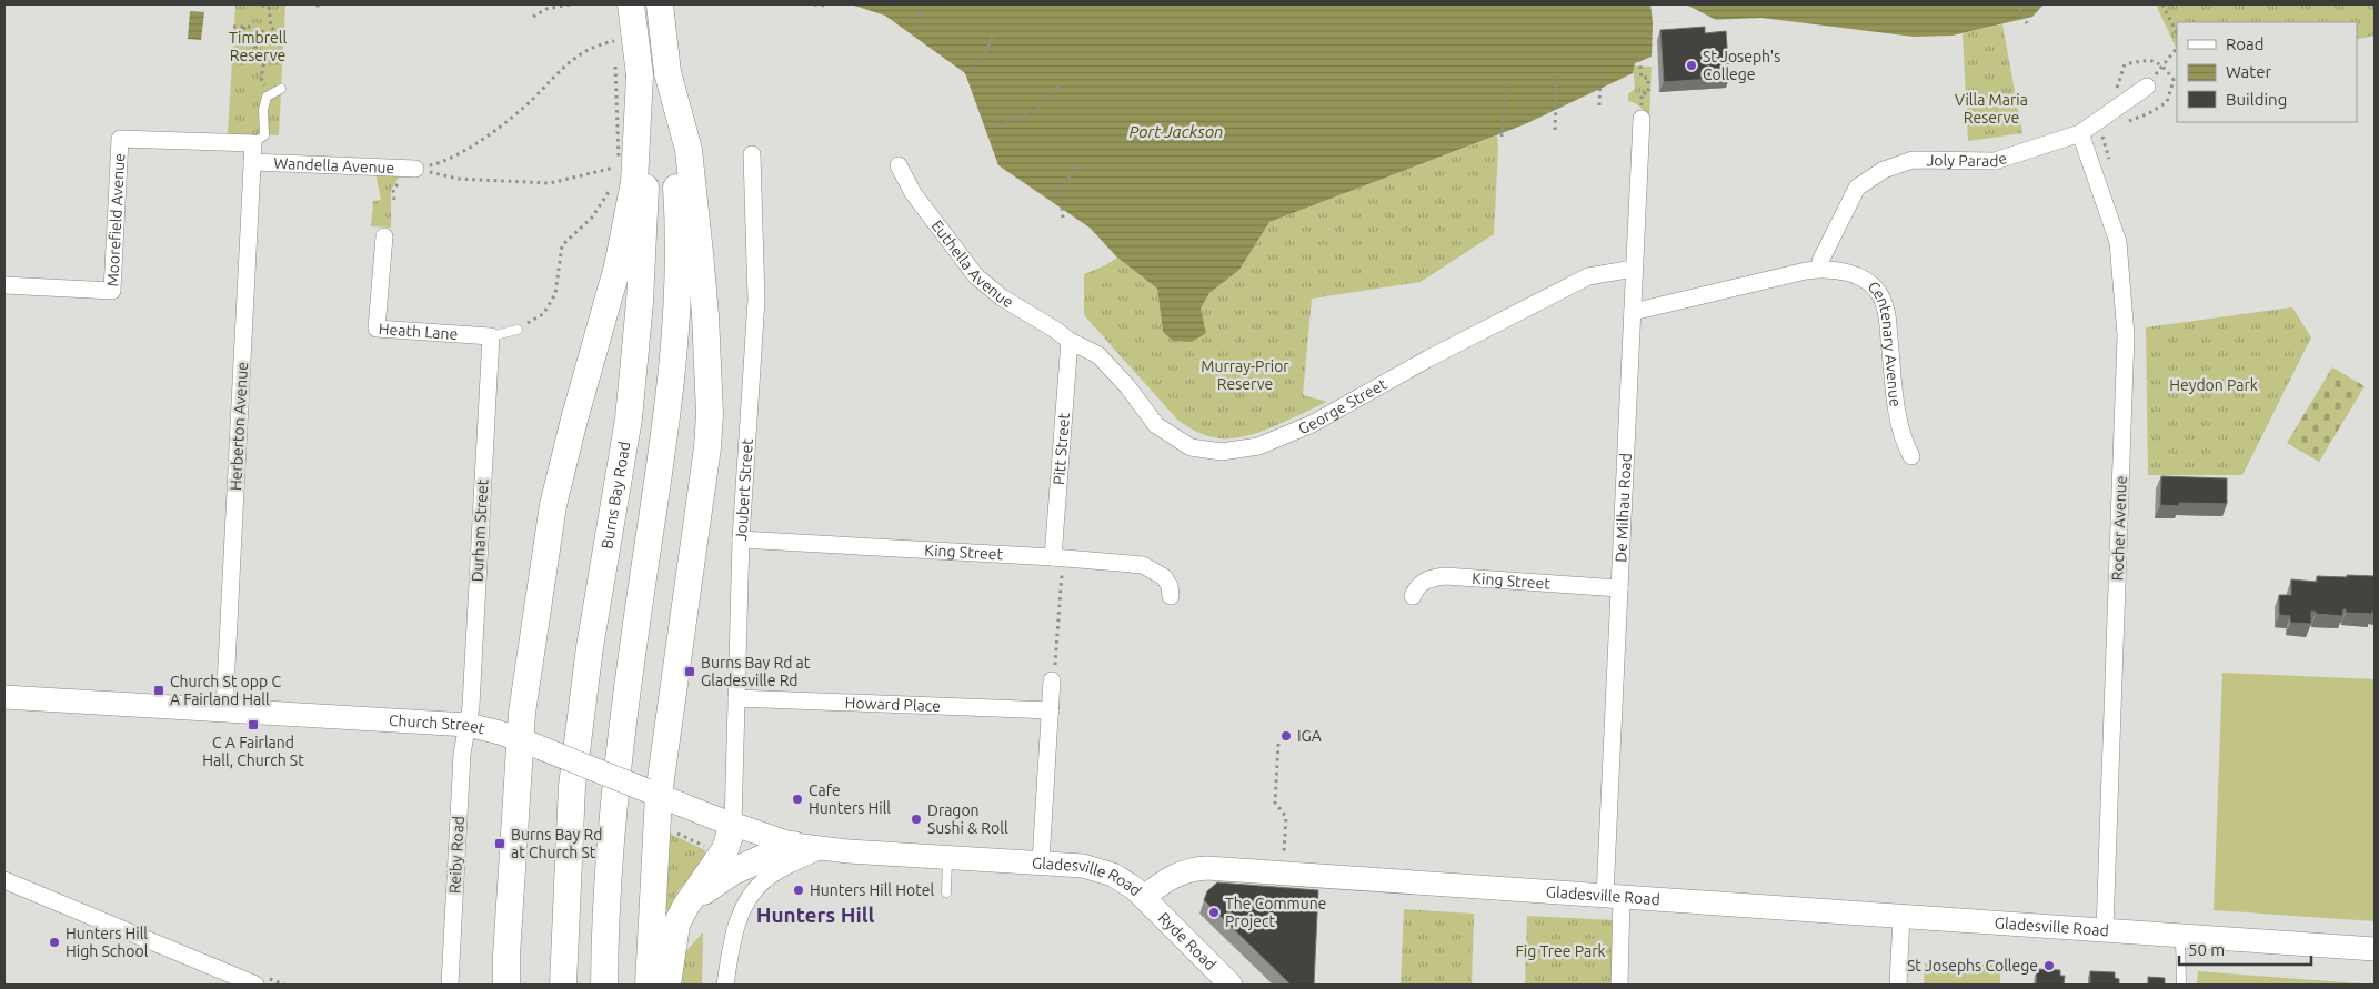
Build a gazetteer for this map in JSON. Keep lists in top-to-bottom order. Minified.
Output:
{"streets":{"main road":["Burns Bay Road"],"street":["Joly Parade","Wandella Avenue","Moorefield Avenue","Euthella Avenue","Heath Lane","Centenary Avenue","George Street","Herberton Avenue","Pitt Street","Joubert Street","De Milhau Road","Rocher Avenue","Durham Street","King Street","Howard Place","Church Street","Reiby Road","Gladesville Road","Ryde Road"]},"crossings":[["Joly Parade","Centenary Avenue"],["Joly Parade","Rocher Avenue"],["Wandella Avenue","Herberton Avenue"],["Moorefield Avenue","Herberton Avenue"],["Euthella Avenue","George Street"],["Euthella Avenue","Pitt Street"],["Heath Lane","Durham Street"],["Centenary Avenue","De Milhau Road"],["George Street","Pitt Street"],["George Street","De Milhau Road"],["Herberton Avenue","Church Street"],["Pitt Street","King Street"],["Joubert Street","King Street"],["Joubert Street","Howard Place"],["Joubert Street","Church Street"],["De Milhau Road","King Street"],["De Milhau Road","Gladesville Road"],["Rocher Avenue","Gladesville Road"],["Durham Street","Church Street"],["Durham Street","Reiby Road"],["Church Street","Reiby Road"],["Church Street","Gladesville Road"],["Gladesville Road","Ryde Road"]],"districts":["Hunters Hill"],"water":["Port Jackson"],"parks":["Timbrell Reserve","Villa Maria Reserve","Murray-Prior Reserve","Heydon Park","Fig Tree Park"],"places":{"other":["St Joseph's College","IGA","Cafe Hunters Hill","Dragon Sushi & Roll","Hunters Hill Hotel","The Commune Project","Hunters Hill High School","St Josephs College"],"transit":["Burns Bay Rd at Gladesville Rd","Church St opp C A Fairland Hall","C A Fairland Hall, Church St","Burns Bay Rd at Church St"]},"legend":["Road","Water","Building"],"scale_bar":"50 m"}
